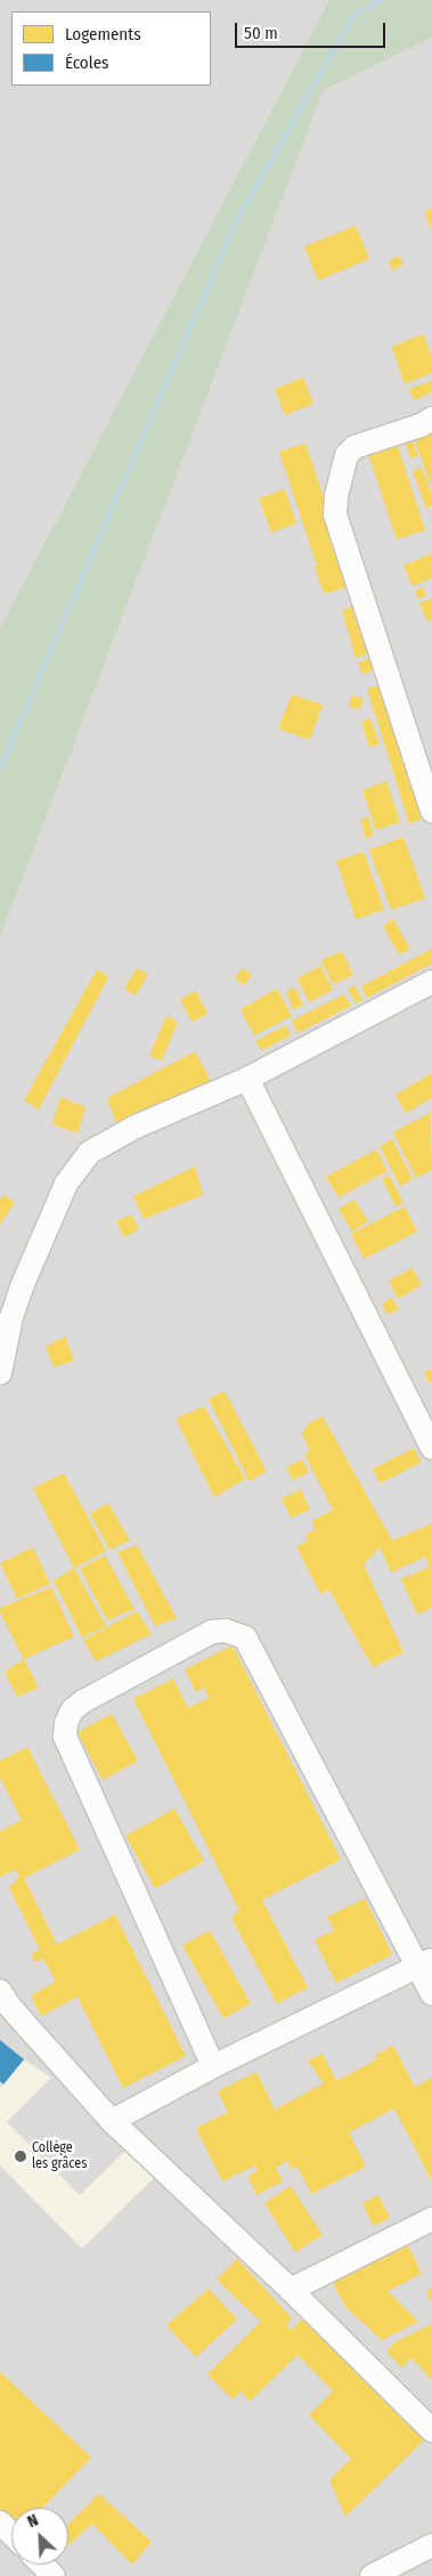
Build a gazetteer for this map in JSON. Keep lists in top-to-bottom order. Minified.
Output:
{"places":["Collège les grâces"],"legend":["Logements","Écoles"],"scale_bar":"50 m","north":"top left"}
